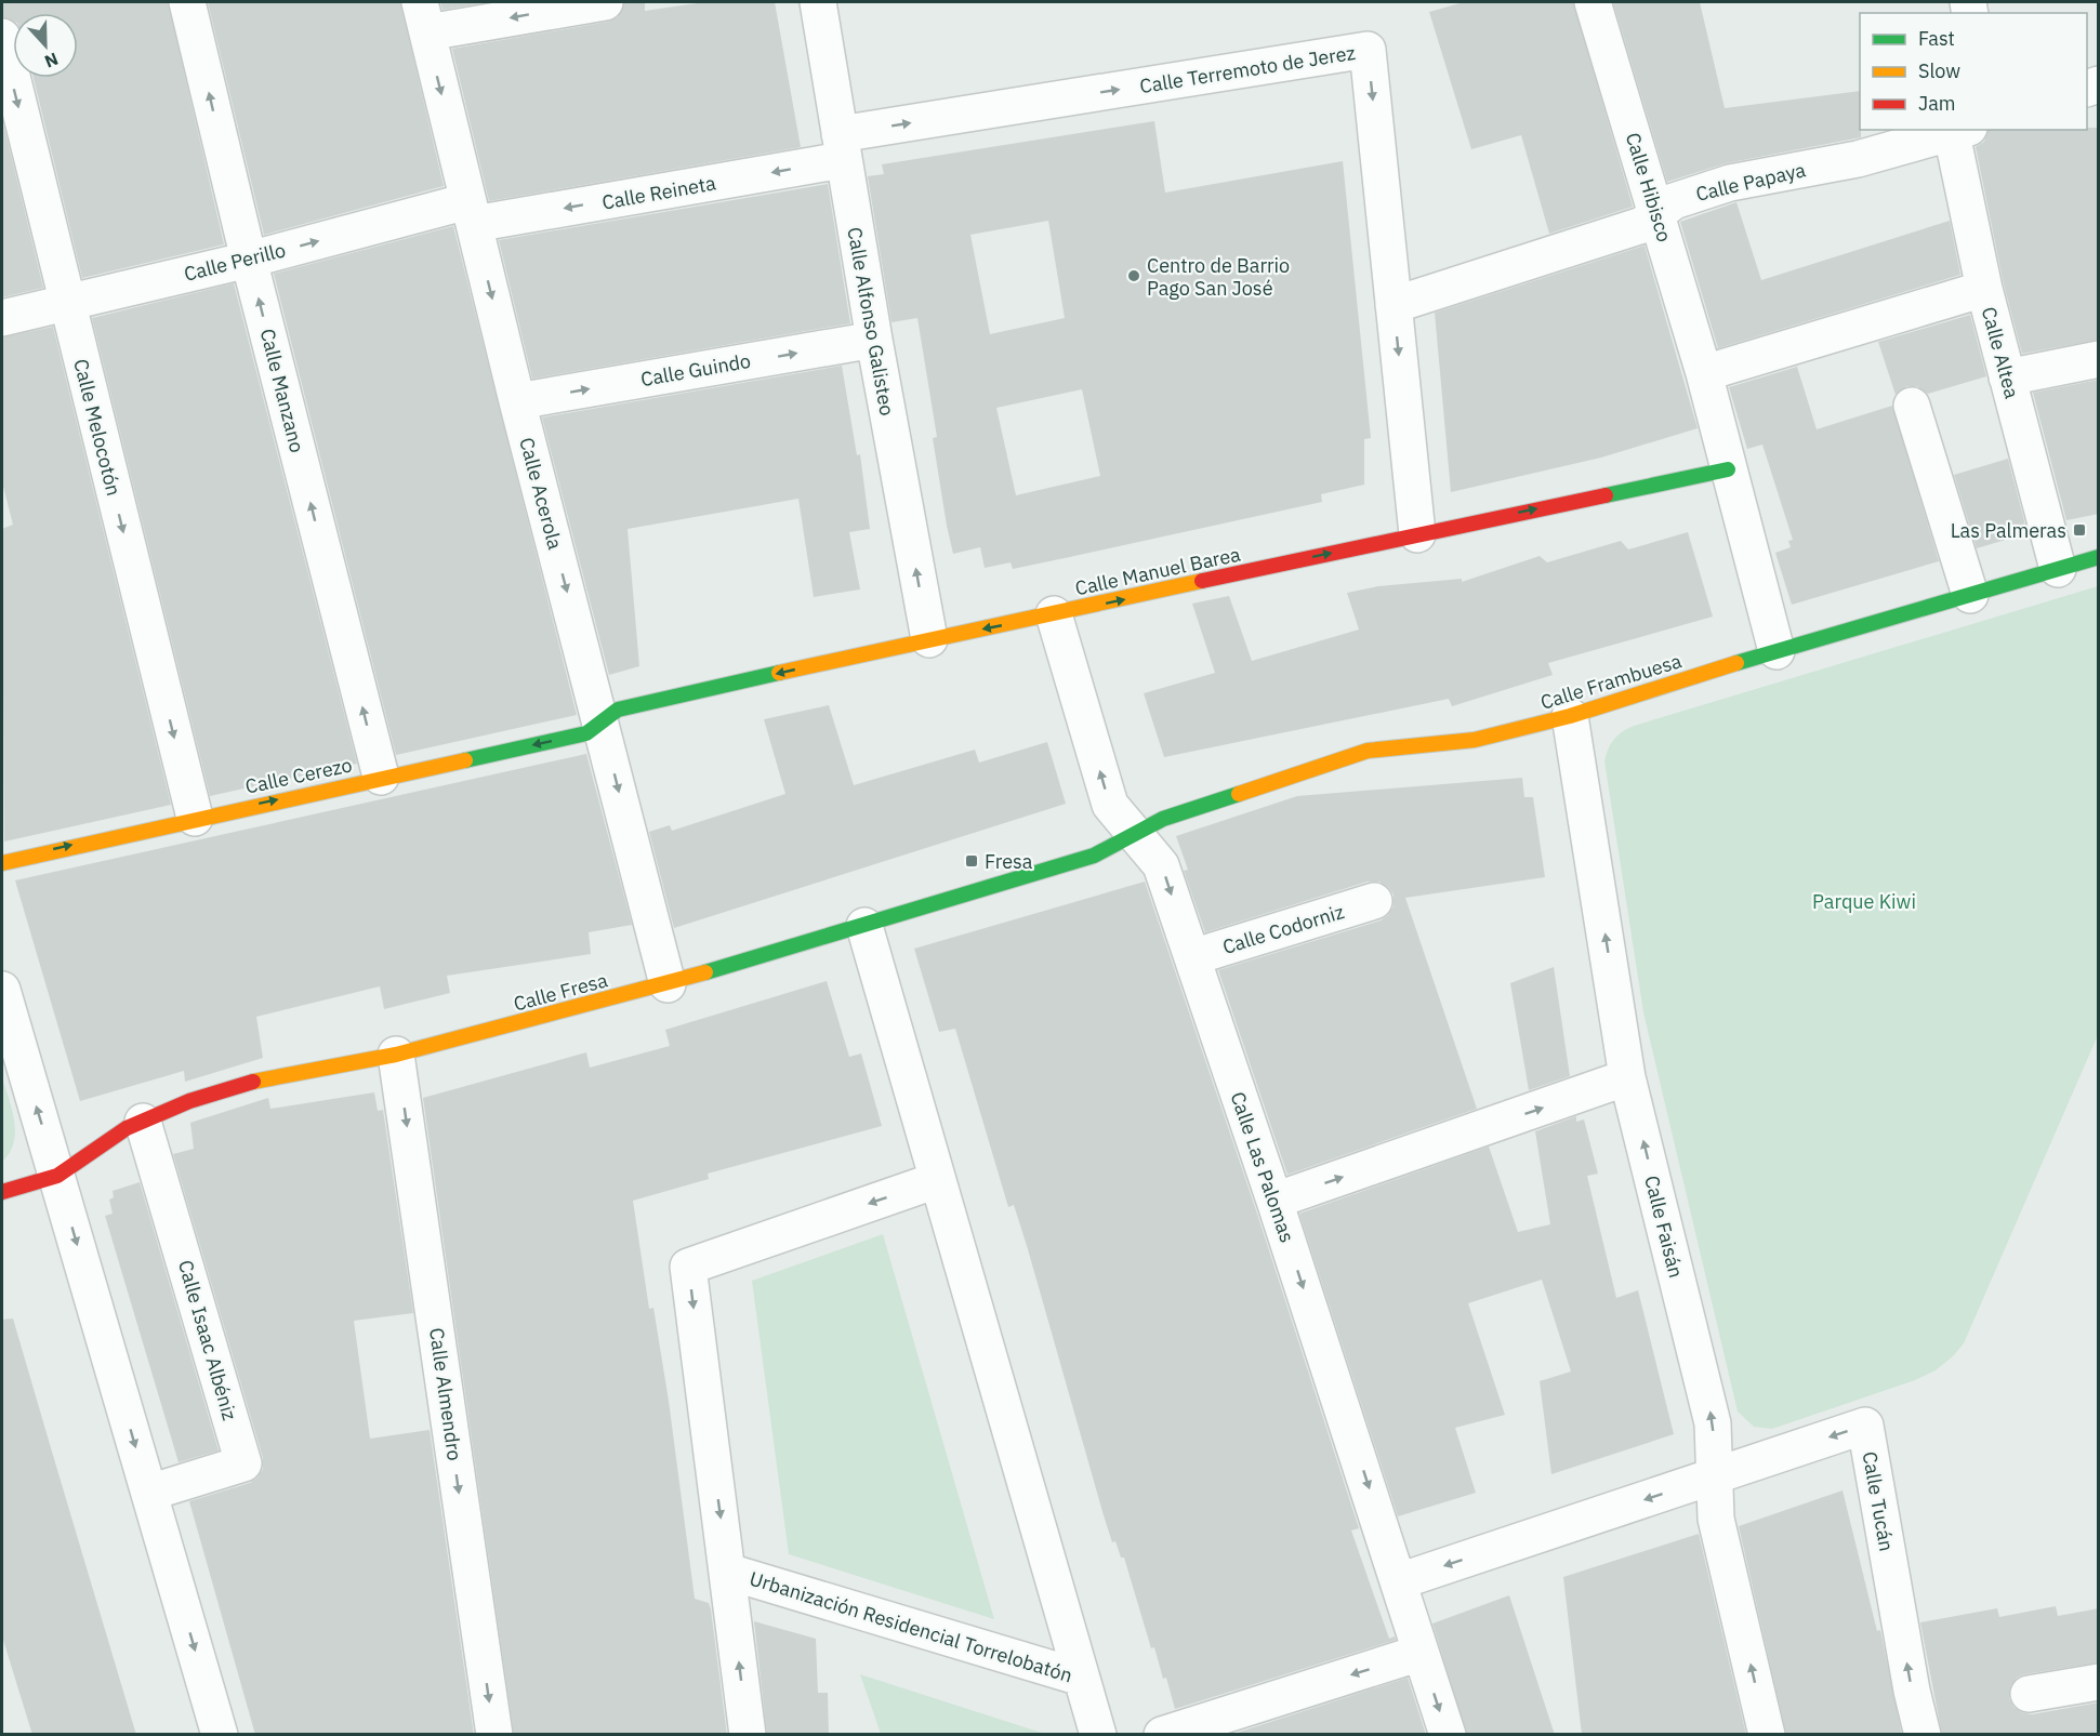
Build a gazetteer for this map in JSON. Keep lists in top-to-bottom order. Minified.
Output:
{"streets":{"street":["Calle Terremoto de Jerez","Calle Papaya","Calle Hibisco","Calle Reineta","Calle Perillo","Calle Alfonso Galisteo","Calle Altea","Calle Guindo","Calle Manzano","Calle Melocotón","Calle Acerola","Calle Manuel Barea","Calle Frambuesa","Calle Cerezo","Calle Codorniz","Calle Fresa","Calle Las Palomas","Calle Faisán","Calle Isaac Albéniz","Calle Almendro","Calle Tucán","Urbanización Residencial Torrelobatón"]},"crossings":[["Calle Terremoto de Jerez","Calle Papaya"],["Calle Terremoto de Jerez","Calle Reineta"],["Calle Terremoto de Jerez","Calle Alfonso Galisteo"],["Calle Terremoto de Jerez","Calle Manuel Barea"],["Calle Papaya","Calle Hibisco"],["Calle Papaya","Calle Altea"],["Calle Hibisco","Calle Manuel Barea"],["Calle Hibisco","Calle Frambuesa"],["Calle Reineta","Calle Perillo"],["Calle Reineta","Calle Alfonso Galisteo"],["Calle Reineta","Calle Acerola"],["Calle Perillo","Calle Manzano"],["Calle Perillo","Calle Melocotón"],["Calle Perillo","Calle Acerola"],["Calle Alfonso Galisteo","Calle Guindo"],["Calle Alfonso Galisteo","Calle Manuel Barea"],["Calle Altea","Calle Frambuesa"],["Calle Guindo","Calle Acerola"],["Calle Manzano","Calle Cerezo"],["Calle Melocotón","Calle Cerezo"],["Calle Acerola","Calle Manuel Barea"],["Calle Acerola","Calle Cerezo"],["Calle Acerola","Calle Fresa"],["Calle Manuel Barea","Calle Cerezo"],["Calle Manuel Barea","Calle Las Palomas"],["Calle Frambuesa","Calle Fresa"],["Calle Frambuesa","Calle Las Palomas"],["Calle Frambuesa","Calle Faisán"],["Calle Codorniz","Calle Las Palomas"],["Calle Fresa","Calle Las Palomas"],["Calle Fresa","Calle Isaac Albéniz"],["Calle Fresa","Calle Almendro"],["Calle Fresa","Urbanización Residencial Torrelobatón"],["Calle Faisán","Calle Tucán"]],"one_way":["Calle Perillo","Calle Alfonso Galisteo","Calle Guindo","Calle Manzano","Calle Melocotón","Calle Acerola","Calle Faisán"],"parks":["Parque Kiwi"],"places":{"other":["Centro de Barrio Pago San José"],"transit":["Las Palmeras","Fresa"]},"legend":["Fast","Slow","Jam"],"north":"bottom"}
